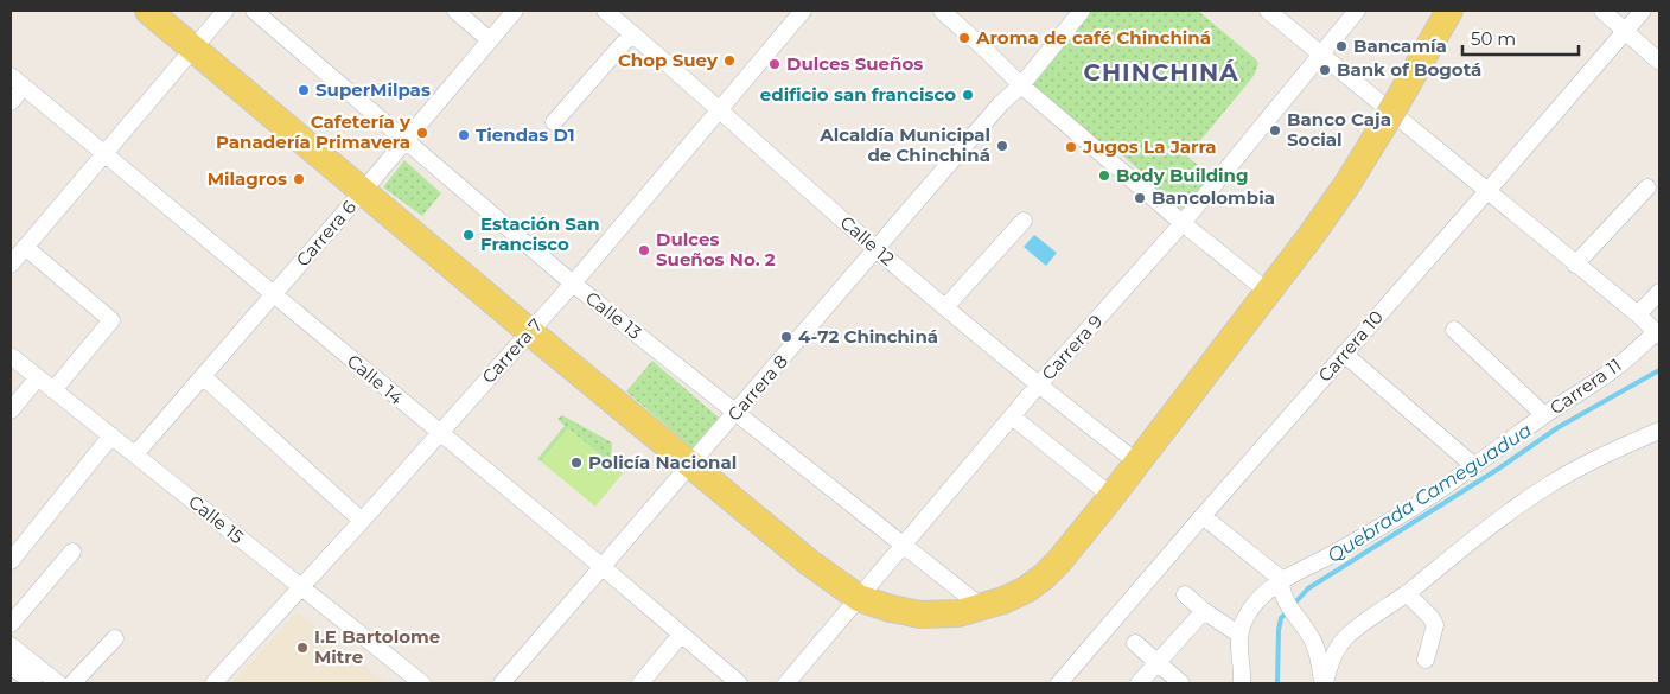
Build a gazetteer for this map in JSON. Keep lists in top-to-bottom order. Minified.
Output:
{"streets":{"street":["Carrera 6","Calle 12","Calle 13","Carrera 10","Carrera 9","Carrera 7","Calle 14","Carrera 11","Carrera 8","Calle 15"]},"crossings":[["Carrera 6","Calle 13"],["Carrera 6","Calle 14"],["Carrera 6","Calle 15"],["Calle 12","Carrera 9"],["Calle 12","Carrera 7"],["Calle 12","Carrera 8"],["Calle 13","Carrera 9"],["Calle 13","Carrera 7"],["Calle 13","Carrera 8"],["Carrera 7","Calle 14"],["Carrera 7","Calle 15"],["Calle 14","Carrera 8"]],"districts":["CHINCHINÁ"],"water":["Quebrada Cameguadua"],"places":["Aroma de café Chinchiná","Bancamía","Chop Suey","Dulces Sueños","Bank of Bogotá","SuperMilpas","edificio san francisco","Banco Caja Social","Cafetería y Panadería Primavera","Tiendas D1","Alcaldía Municipal de Chinchiná","Jugos La Jarra","Body Building","Milagros","Bancolombia","Estación San Francisco","Dulces Sueños No. 2","4-72 Chinchiná","Policía Nacional","I.E Bartolome Mitre"],"scale_bar":"50 m"}
